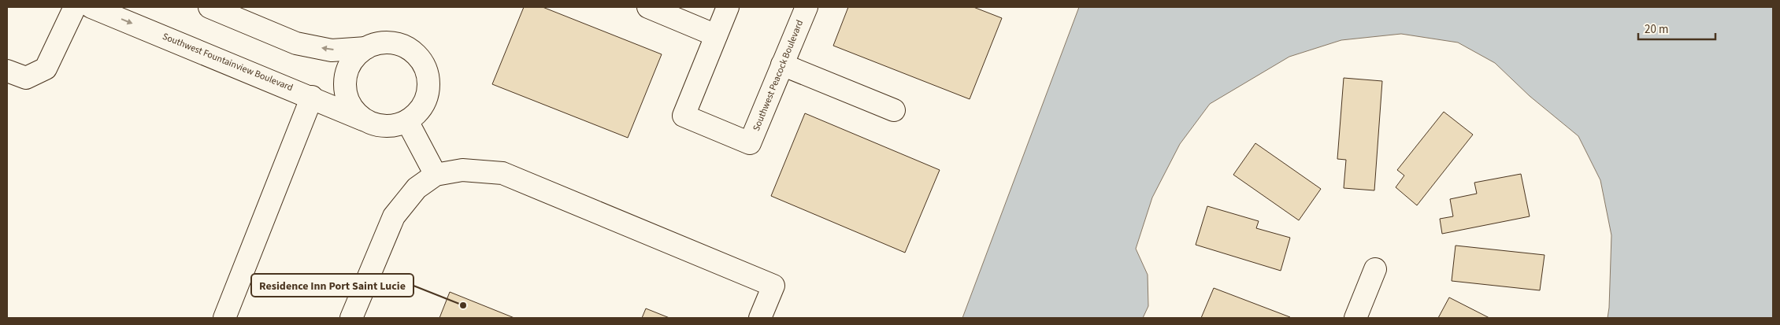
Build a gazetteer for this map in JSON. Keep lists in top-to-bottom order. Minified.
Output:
{"streets":{"street":["Southwest Fountainview Boulevard","Southwest Peacock Boulevard"]},"places":["Residence Inn Port Saint Lucie"],"scale_bar":"20 m"}
